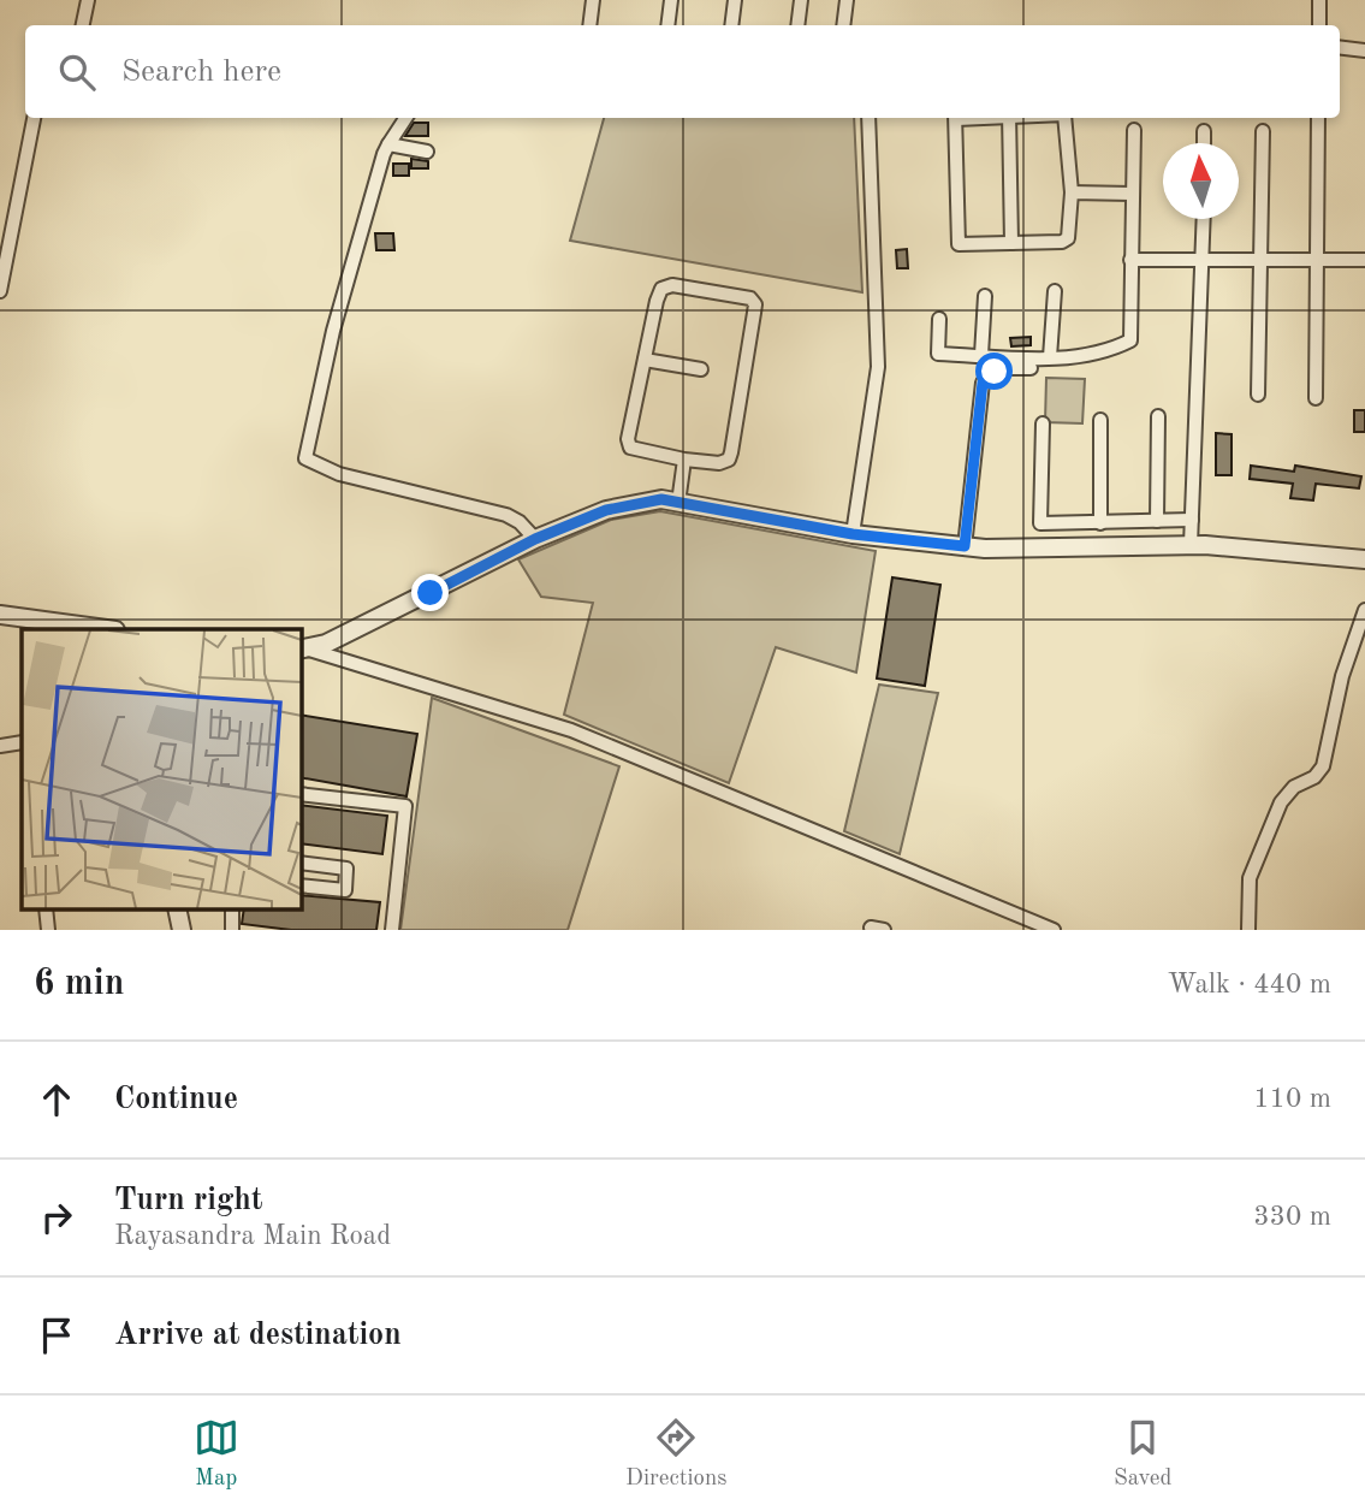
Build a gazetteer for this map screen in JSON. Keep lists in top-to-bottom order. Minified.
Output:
{"north":"top","page":{"search":"Search here","heading":["6 min","Walk · 440 m"],"list":[["Continue","110 m"],["Turn right","Rayasandra Main Road","330 m"],"Arrive at destination"],"nav":["Map","Directions","Saved"]}}
